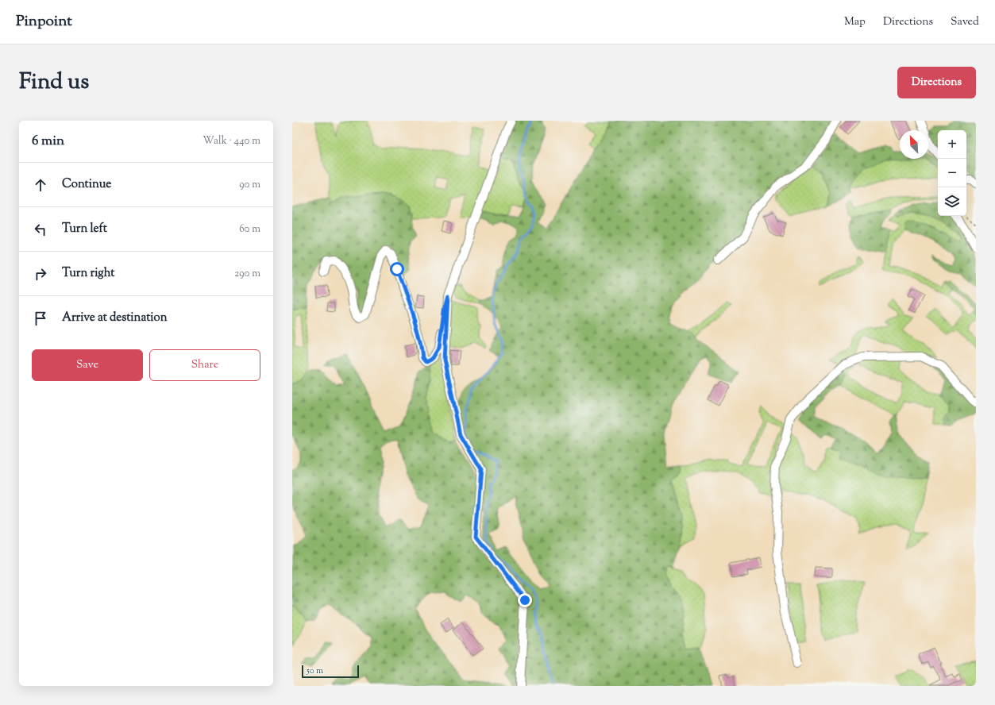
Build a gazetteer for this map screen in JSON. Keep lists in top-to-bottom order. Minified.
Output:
{"scale_bar":"50 m","north":"top left","page":{"header":"Pinpoint","nav":["Map","Directions","Saved"],"title":"Find us","buttons":["Directions",["Save","Share"]],"heading":["6 min","Walk · 440 m"],"map_buttons":["+","−"],"list":[["Continue","90 m"],["Turn left","60 m"],["Turn right","290 m"],"Arrive at destination"],"scale":"50 m"}}
